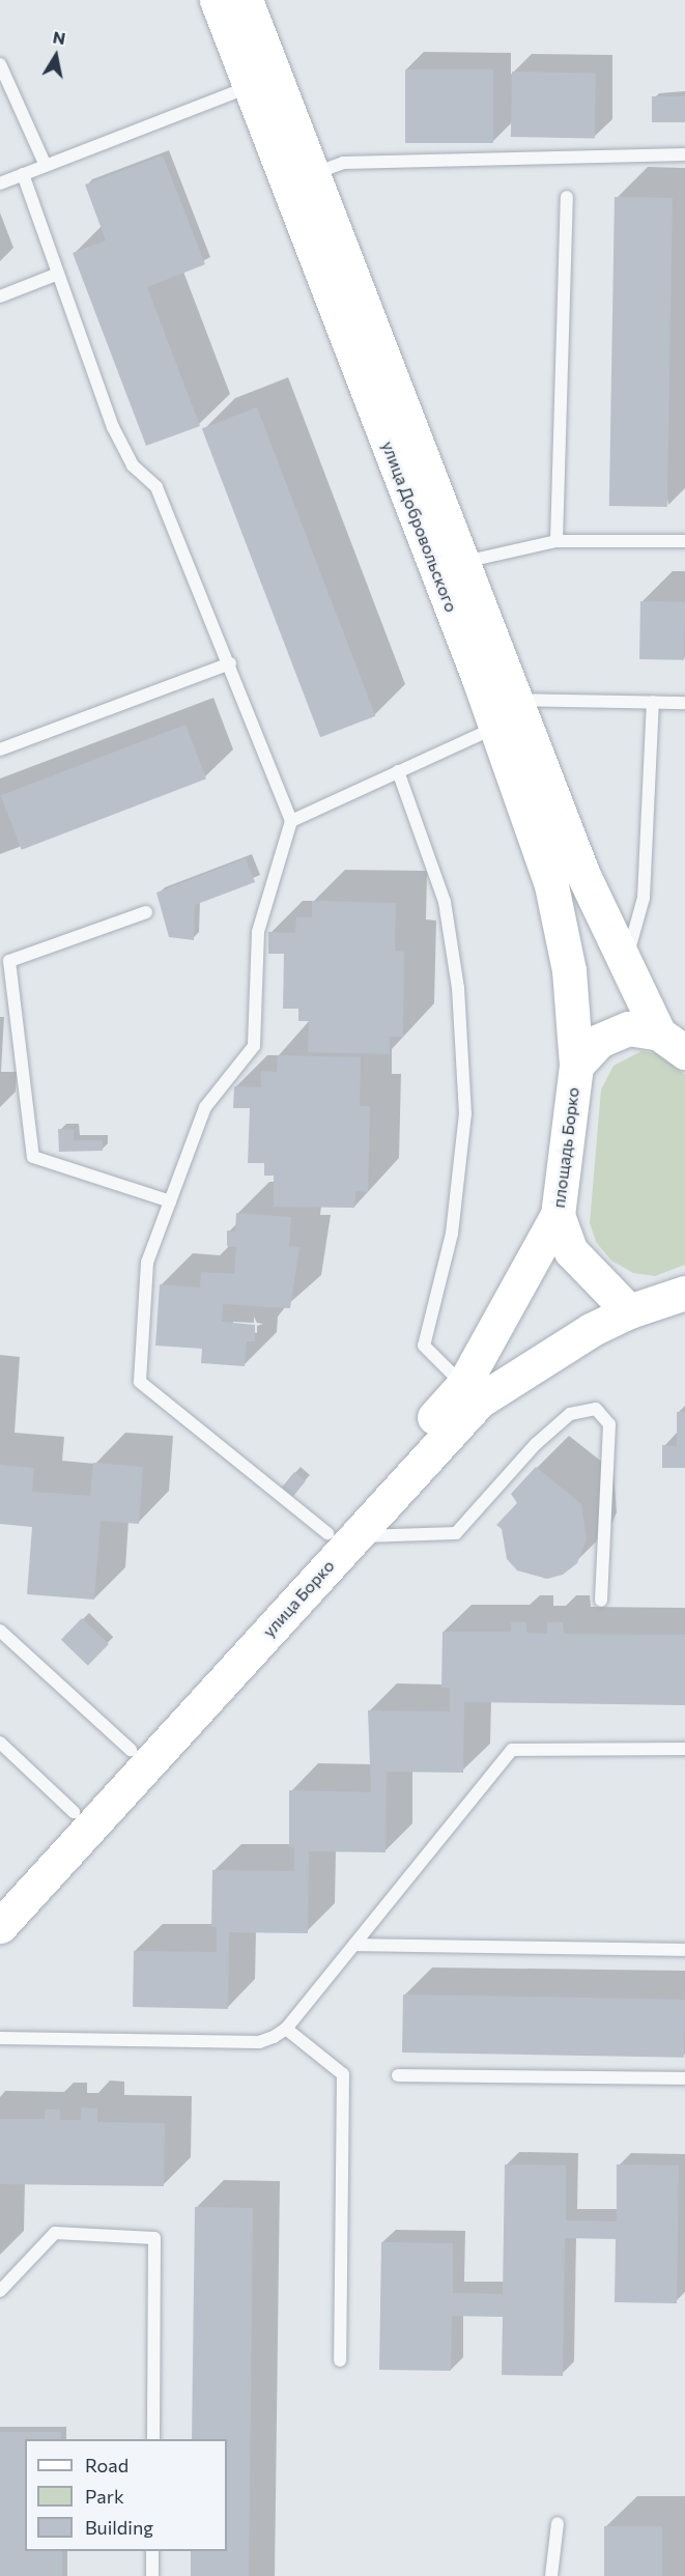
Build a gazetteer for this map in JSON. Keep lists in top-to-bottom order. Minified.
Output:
{"streets":{"main road":["улица Добровольского","площадь Борко","улица Борко"]},"crossings":[["улица Добровольского","площадь Борко"],["площадь Борко","улица Борко"]],"legend":["Road","Park","Building"],"north":"top"}
